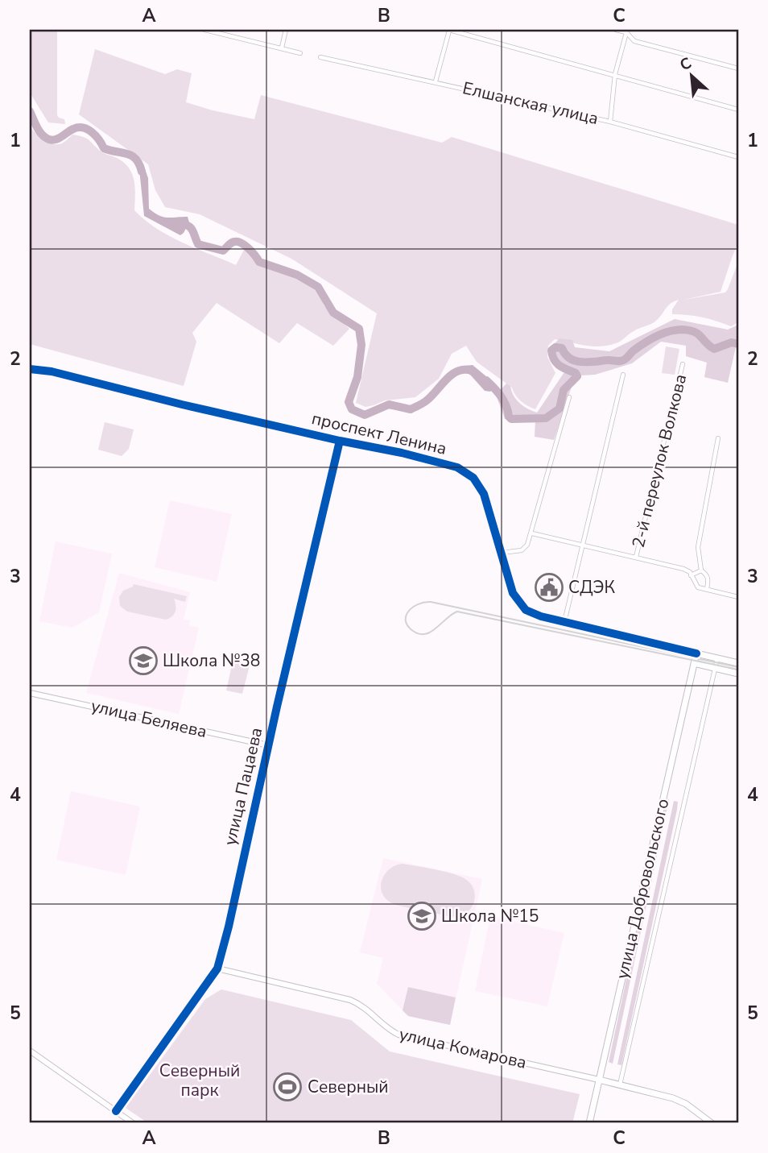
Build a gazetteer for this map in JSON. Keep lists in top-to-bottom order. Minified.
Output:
{"streets":{"main road":["проспект Ленина","улица Добровольского","улица Комарова"],"street":["Елшанская улица","2-й переулок Волкова","улица Беляева","улица Пацаева"]},"crossings":[["проспект Ленина","улица Пацаева"],["проспект Ленина","улица Добровольского"],["улица Беляева","улица Пацаева"],["улица Пацаева","улица Комарова"],["улица Добровольского","улица Комарова"]],"parks":["Северный парк"],"places":{"public building":["СДЭК"],"school or university":["Школа №38","Школа №15"],"sports":["Северный"]},"north":"top left","grid":{"columns":["A","B","C"],"rows":["1","2","3","4","5"]}}
